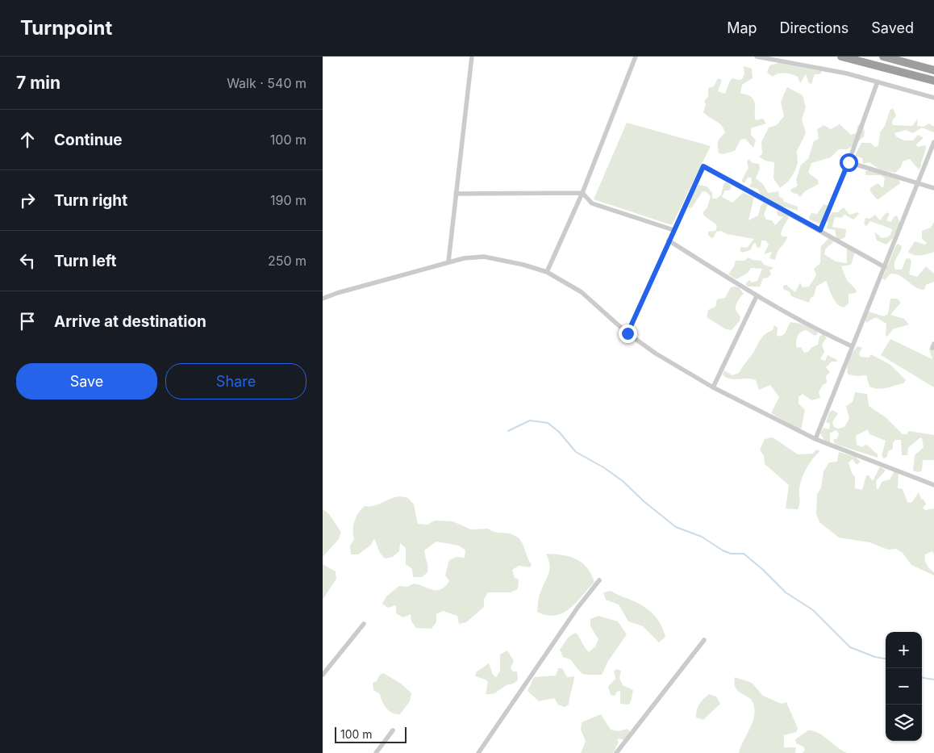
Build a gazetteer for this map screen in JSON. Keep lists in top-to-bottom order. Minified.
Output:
{"scale_bar":"100 m","page":{"header":"Turnpoint","nav":["Map","Directions","Saved"],"heading":["7 min","Walk · 540 m"],"list":[["Continue","100 m"],["Turn right","190 m"],["Turn left","250 m"],"Arrive at destination"],"buttons":["Save","Share"],"map_buttons":["+","−"],"scale":"100 m"}}
